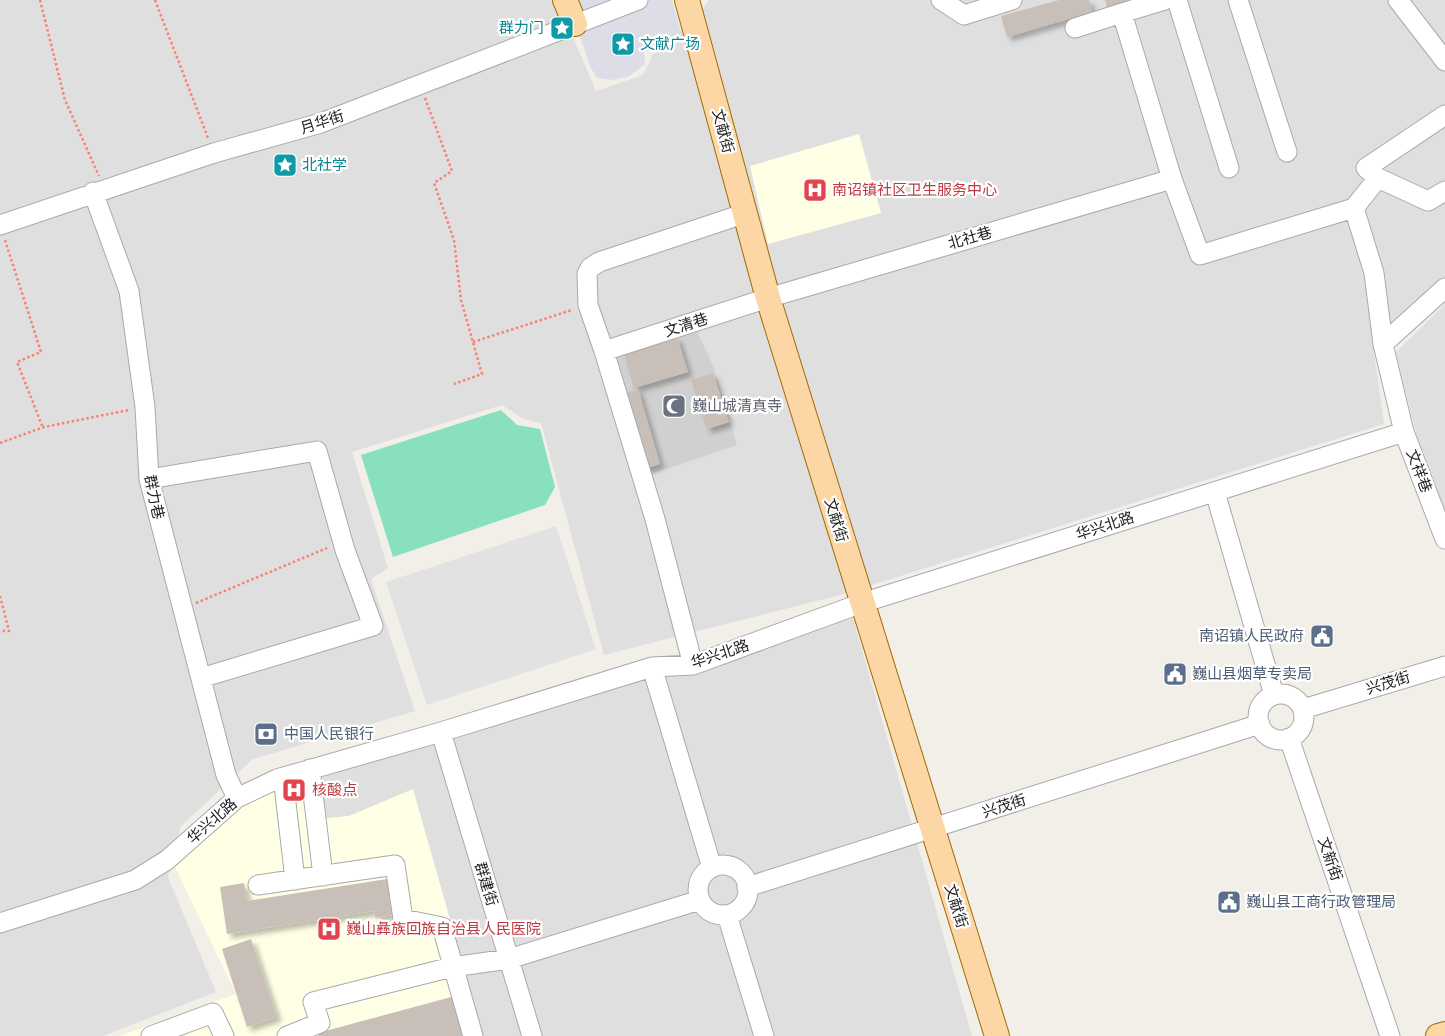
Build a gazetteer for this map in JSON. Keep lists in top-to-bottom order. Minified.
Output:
{"streets":{"main road":["文献街"],"street":["月华街","北社巷","文清巷","文祥巷","群力巷","华兴北路","兴茂街","文新街","群建街"]},"crossings":[["月华街","群力巷"],["文献街","北社巷"],["文献街","文清巷"],["文献街","华兴北路"],["文献街","兴茂街"],["北社巷","文清巷"],["文祥巷","华兴北路"],["群力巷","华兴北路"],["华兴北路","群建街"],["兴茂街","文新街"]],"places":{"place":["群力门","文献广场","北社学"],"hospital":["南诏镇社区卫生服务中心","核酸点","巍山彝族回族自治县人民医院"],"mosque":["巍山城清真寺"],"public building":["南诏镇人民政府","巍山县烟草专卖局","巍山县工商行政管理局"],"bank":["中国人民银行"]}}
